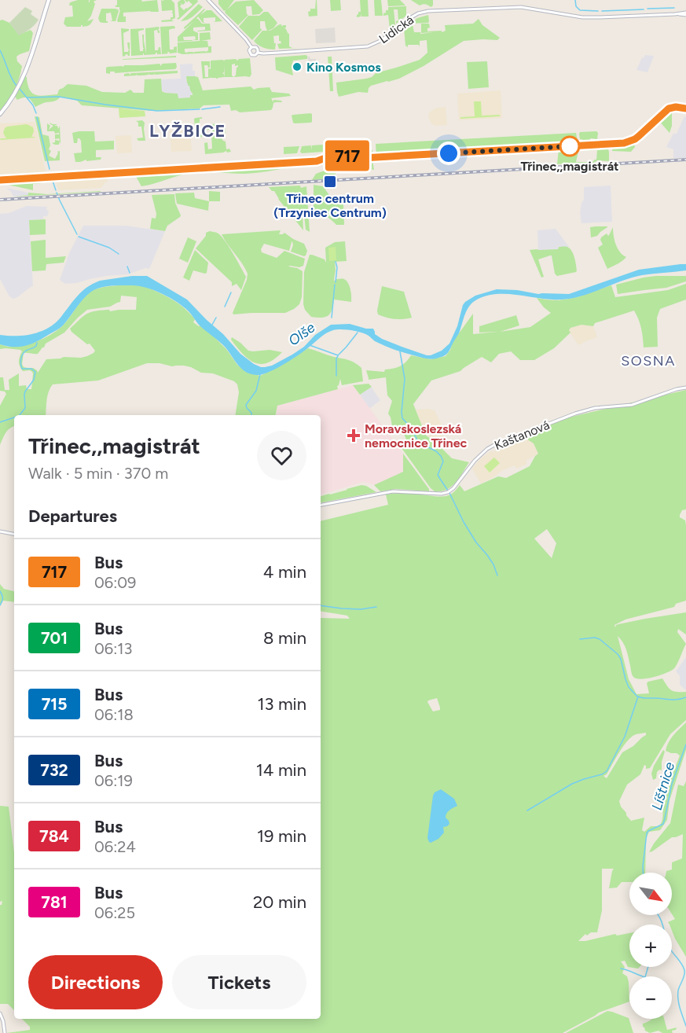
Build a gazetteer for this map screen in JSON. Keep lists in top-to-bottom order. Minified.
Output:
{"streets":{"street":["Lidická","Kaštanová"]},"districts":["LYŽBICE","SOSNA"],"water":["Olše","Líštnice"],"places":{"other":["Kino Kosmos","Třinec,,magistrát"],"transit":["Třinec centrum (Trzyniec Centrum)"],"health":["Moravskoslezská nemocnice Třinec"]},"lines":["bus line 717"],"north":"bottom right","page":{"on_map":"717","heading":[["Třinec,,magistrát","Walk · 5 min · 370 m"],"Departures"],"list":[{"mark":"717","name":"Bus","note":"06:09","value":"4 min"},{"mark":"701","name":"Bus","note":"06:13","value":"8 min"},{"mark":"715","name":"Bus","note":"06:18","value":"13 min"},{"mark":"732","name":"Bus","note":"06:19","value":"14 min"},{"mark":"784","name":"Bus","note":"06:24","value":"19 min"},{"mark":"781","name":"Bus","note":"06:25","value":"20 min"}],"map_buttons":["+","−"],"buttons":["Directions","Tickets"]}}
